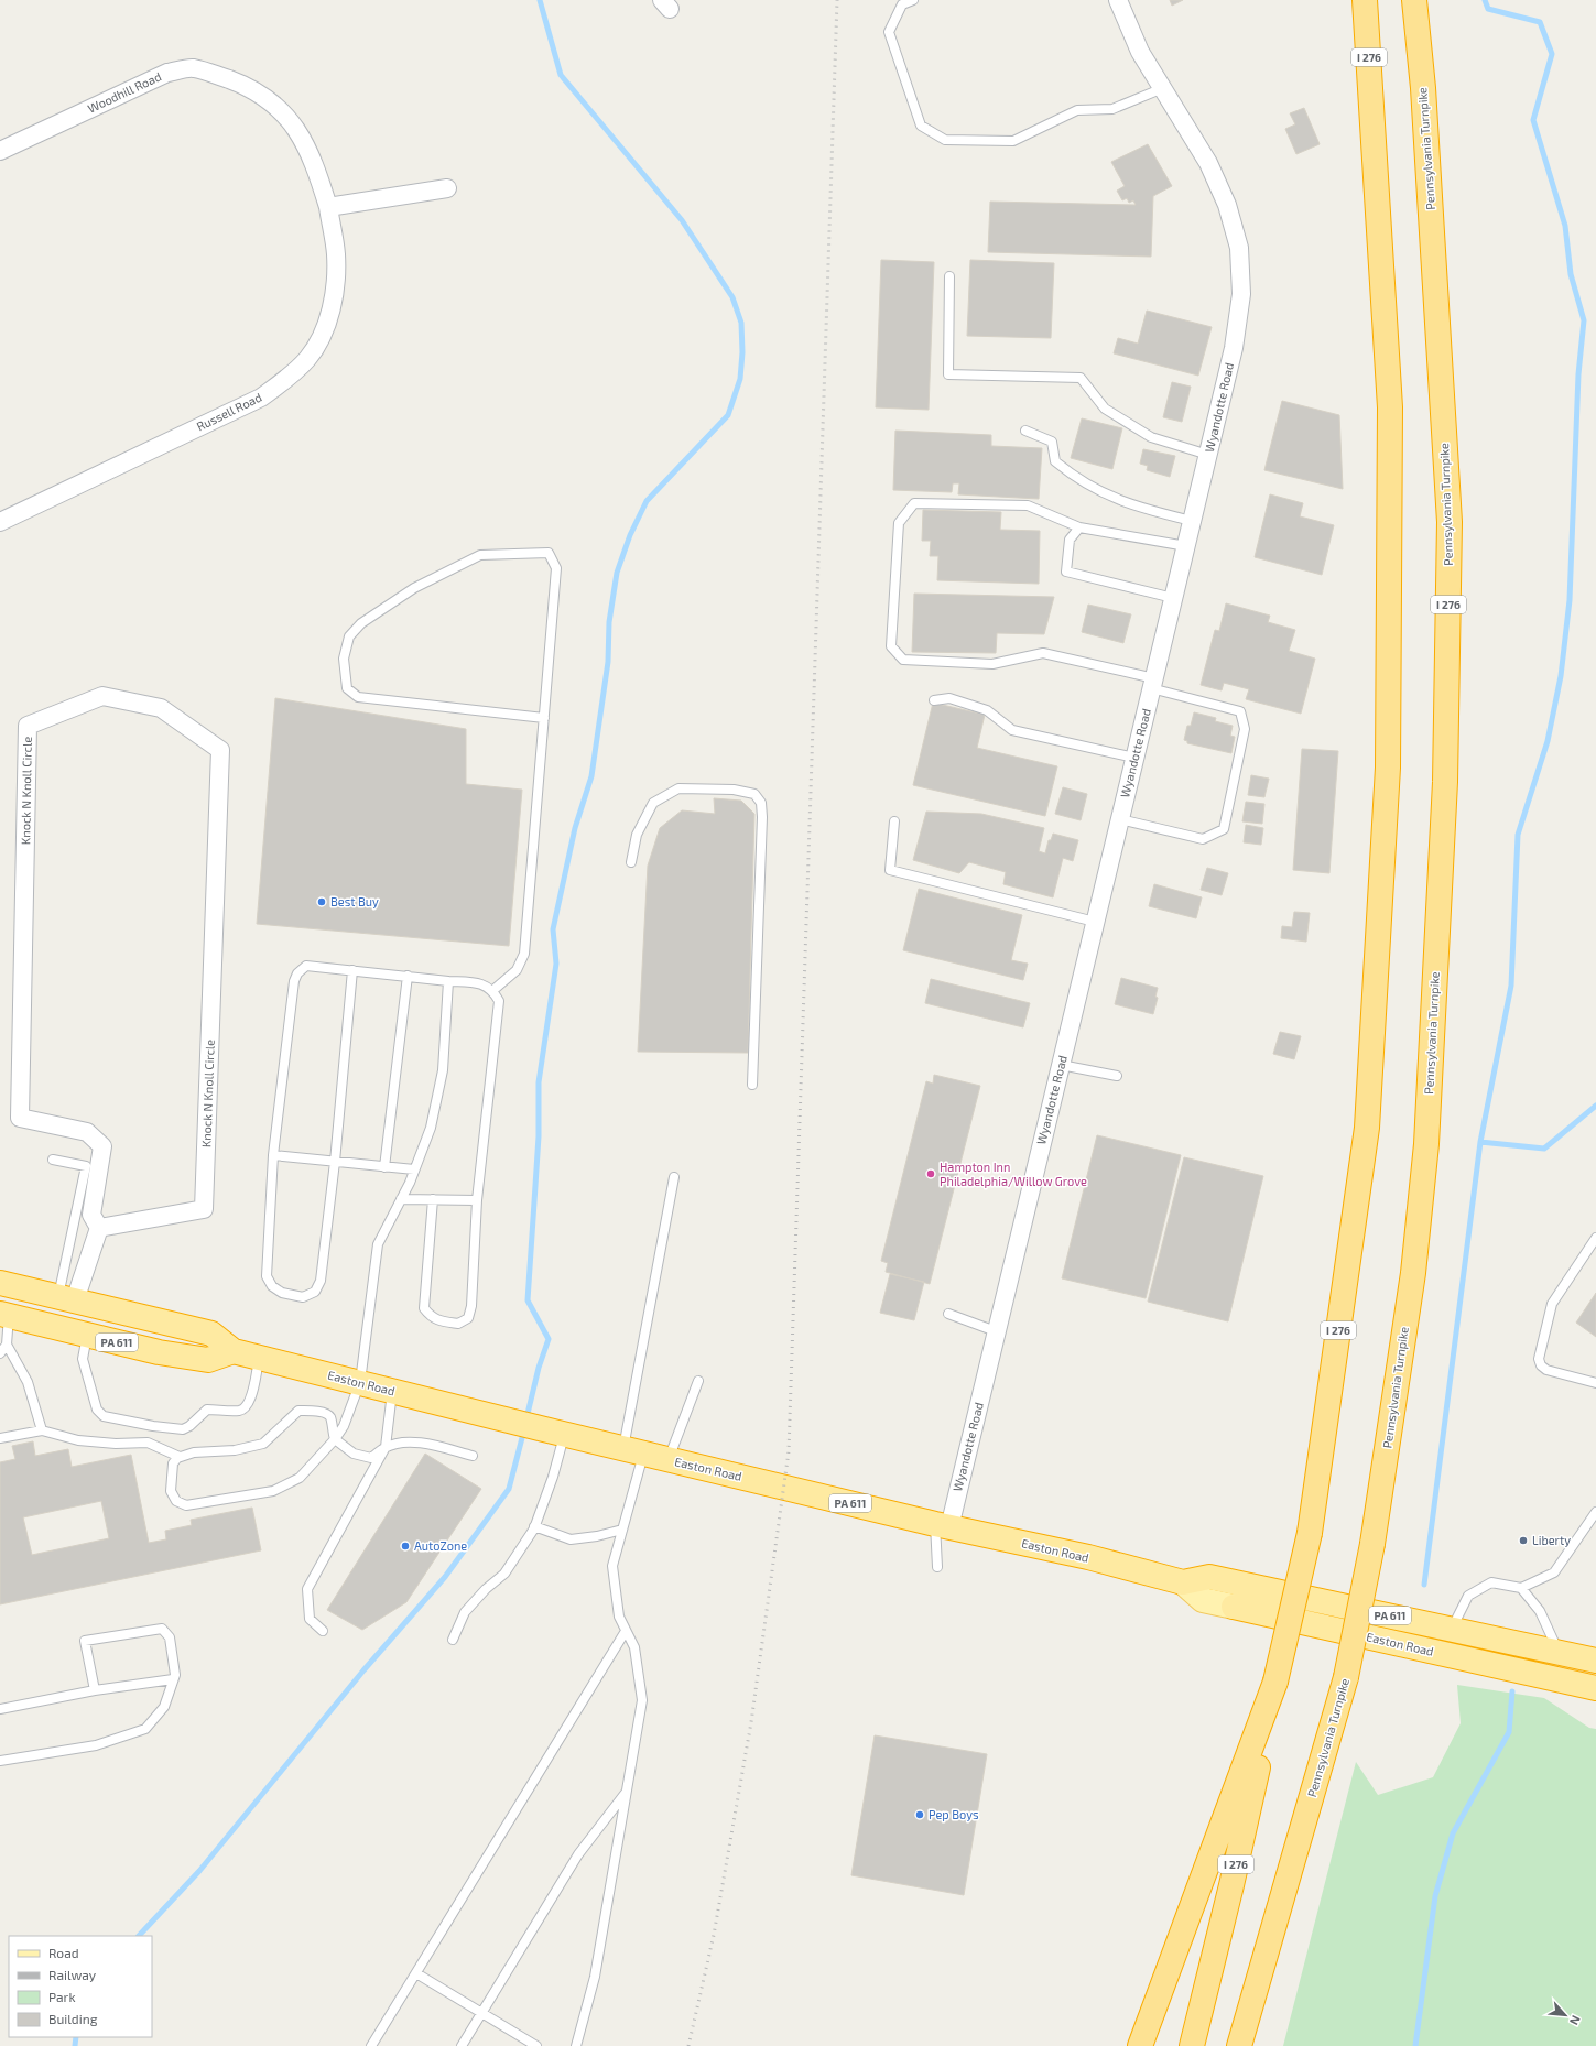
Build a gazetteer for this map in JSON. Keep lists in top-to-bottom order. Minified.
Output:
{"streets":{"highway":["I 276","Pennsylvania Turnpike","PA 611","Easton Road"],"street":["Woodhill Road","Wyandotte Road","Russell Road","Knock N Knoll Circle"]},"crossings":[["Woodhill Road","Russell Road"],["Wyandotte Road","Easton Road"],["PA 611","Easton Road"]],"places":["Best Buy","Hampton Inn Philadelphia/Willow Grove","Liberty","AutoZone","Pep Boys"],"legend":["Road","Railway","Park","Building"],"north":"bottom right"}
